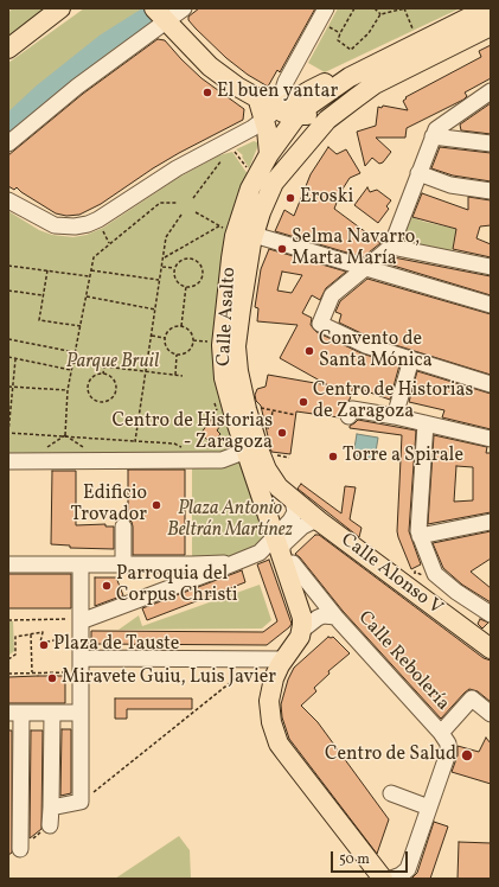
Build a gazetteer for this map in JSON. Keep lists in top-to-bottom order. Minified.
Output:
{"streets":{"main road":["Calle Asalto","Calle Alonso V"],"street":["Calle Rebolería"]},"crossings":[["Calle Asalto","Calle Alonso V"],["Calle Asalto","Calle Rebolería"]],"parks":["Parque Bruil","Plaza Antonio Beltrán Martínez"],"places":["El buen yantar","Eroski","Selma Navarro, Marta María","Convento de Santa Mónica","Centro de Historias de Zaragoza","Centro de Historias - Zaragoza","Torre a Spirale","Edificio Trovador","Parroquia del Corpus Christi","Plaza de Tauste","Miravete Guiu, Luis Javier","Centro de Salud"],"scale_bar":"50 m"}
